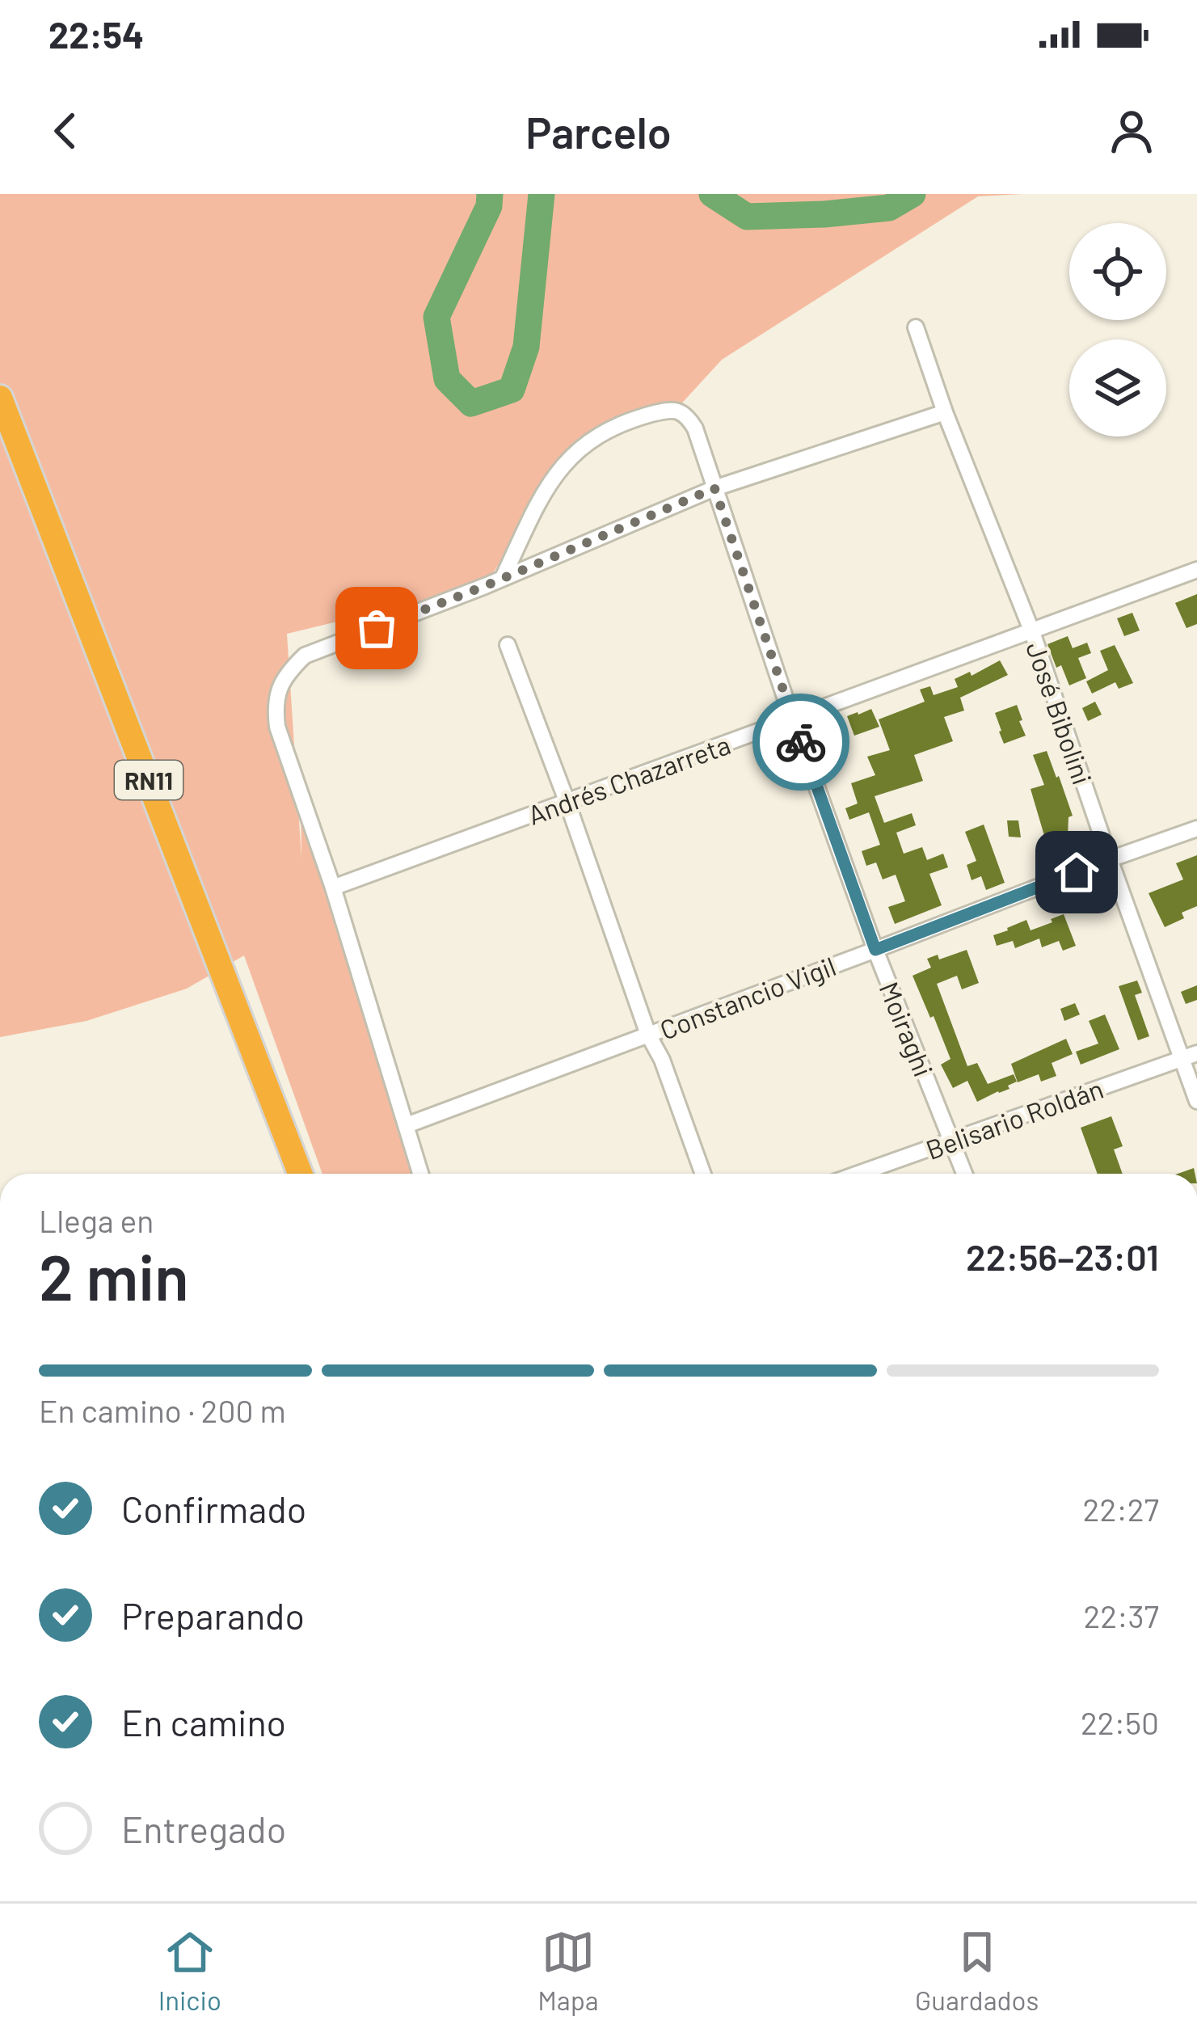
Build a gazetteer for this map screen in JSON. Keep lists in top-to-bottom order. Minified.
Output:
{"streets":{"highway":["RN11"],"street":["José Bibolini","Andrés Chazarreta","Constancio Vigil","Moiraghi","Belisario Roldán"]},"crossings":[["José Bibolini","Andrés Chazarreta"],["José Bibolini","Constancio Vigil"],["José Bibolini","Belisario Roldán"],["Andrés Chazarreta","Moiraghi"],["Constancio Vigil","Moiraghi"],["Moiraghi","Belisario Roldán"]],"page":{"status":"22:54","header":"Parcelo","heading":["2 min","Llega en","22:56–23:01"],"bar":"En camino · 200 m","list":[["Confirmado","22:27"],["Preparando","22:37"],["En camino","22:50"],"Entregado"],"tabs":["Inicio","Mapa","Guardados"]}}
